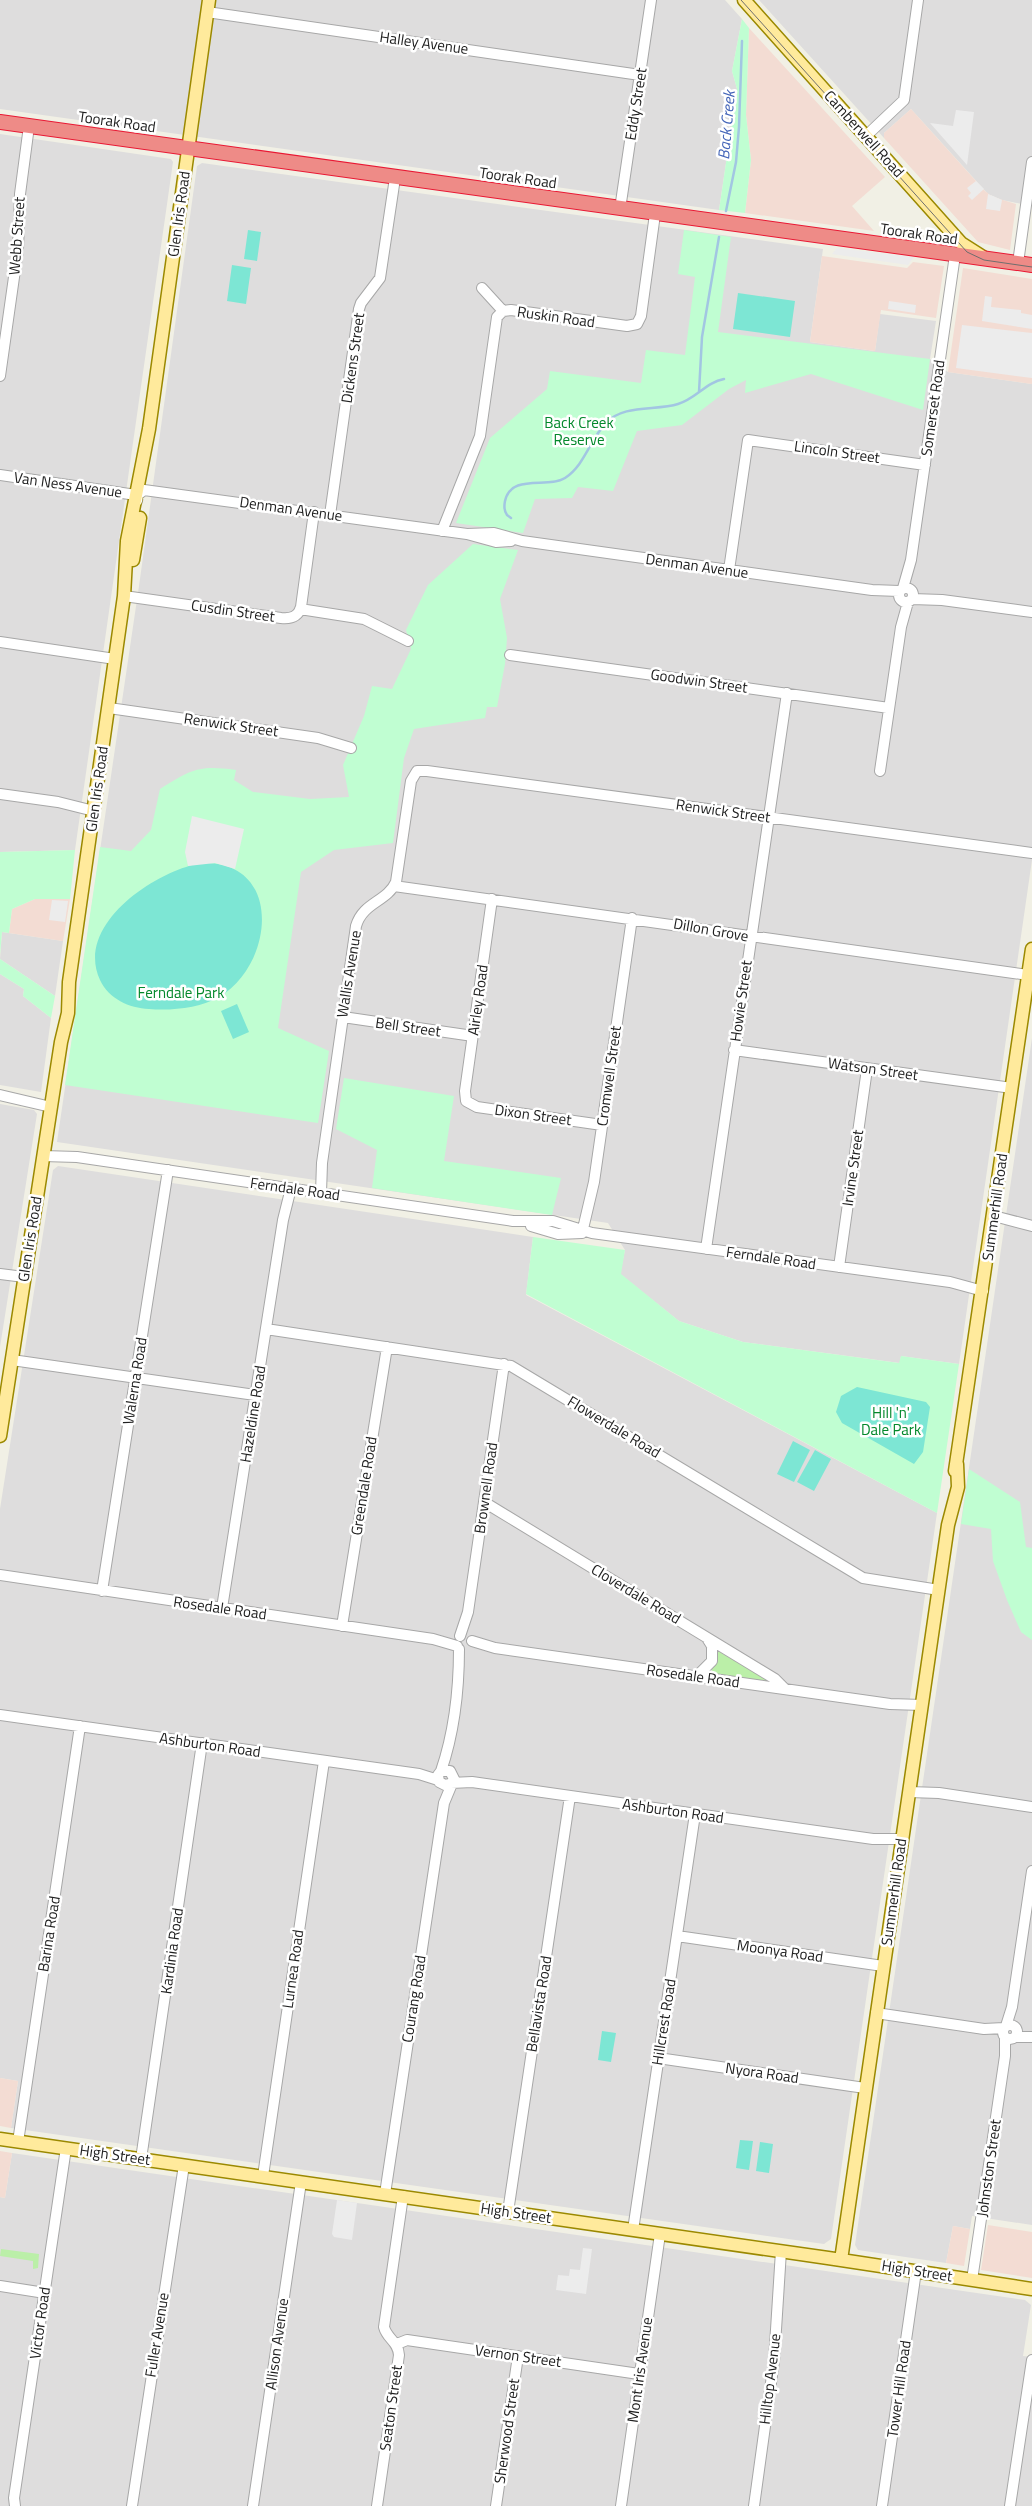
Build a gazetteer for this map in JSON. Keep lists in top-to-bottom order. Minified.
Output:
{"streets":{"highway":["Toorak Road"],"main road":["Camberwell Road","Glen Iris Road","Summerhill Road","High Street"],"street":["Halley Avenue","Eddy Street","Webb Street","Ruskin Road","Dickens Street","Somerset Road","Lincoln Street","Van Ness Avenue","Denman Avenue","Cusdin Street","Goodwin Street","Renwick Street","Dillon Grove","Wallis Avenue","Airley Road","Howie Street","Bell Street","Watson Street","Cromwell Street","Dixon Street","Irvine Street","Ferndale Road","Walerna Road","Hazeldine Road","Flowerdale Road","Greendale Road","Brownell Road","Cloverdale Road","Rosedale Road","Ashburton Road","Barina Road","Kardinia Road","Moonya Road","Lurnea Road","Courang Road","Bellavista Road","Hillcrest Road","Nyora Road","Johnston Street","Victor Road","Fuller Avenue","Allison Avenue","Vernon Street","Mont Iris Avenue","Hilltop Avenue","Tower Hill Road","Seaton Street","Sherwood Street"]},"crossings":[["Halley Avenue","Eddy Street"],["Halley Avenue","Glen Iris Road"],["Eddy Street","Toorak Road"],["Toorak Road","Camberwell Road"],["Toorak Road","Glen Iris Road"],["Toorak Road","Webb Street"],["Toorak Road","Ruskin Road"],["Toorak Road","Dickens Street"],["Toorak Road","Somerset Road"],["Glen Iris Road","Van Ness Avenue"],["Glen Iris Road","Denman Avenue"],["Glen Iris Road","Cusdin Street"],["Glen Iris Road","Renwick Street"],["Glen Iris Road","Ferndale Road"],["Ruskin Road","Denman Avenue"],["Dickens Street","Denman Avenue"],["Somerset Road","Lincoln Street"],["Somerset Road","Denman Avenue"],["Somerset Road","Goodwin Street"],["Lincoln Street","Denman Avenue"],["Van Ness Avenue","Denman Avenue"],["Goodwin Street","Howie Street"],["Renwick Street","Dillon Grove"],["Renwick Street","Wallis Avenue"],["Renwick Street","Howie Street"],["Dillon Grove","Wallis Avenue"],["Dillon Grove","Airley Road"],["Dillon Grove","Howie Street"],["Dillon Grove","Cromwell Street"],["Dillon Grove","Summerhill Road"],["Wallis Avenue","Bell Street"],["Wallis Avenue","Ferndale Road"],["Airley Road","Bell Street"],["Airley Road","Dixon Street"],["Howie Street","Watson Street"],["Howie Street","Ferndale Road"],["Watson Street","Irvine Street"],["Watson Street","Summerhill Road"],["Cromwell Street","Dixon Street"],["Cromwell Street","Ferndale Road"],["Irvine Street","Ferndale Road"],["Ferndale Road","Summerhill Road"],["Ferndale Road","Walerna Road"],["Ferndale Road","Hazeldine Road"],["Summerhill Road","Flowerdale Road"],["Summerhill Road","Rosedale Road"],["Summerhill Road","Ashburton Road"],["Summerhill Road","Moonya Road"],["Summerhill Road","Nyora Road"],["Summerhill Road","High Street"],["Walerna Road","Rosedale Road"],["Hazeldine Road","Flowerdale Road"],["Hazeldine Road","Rosedale Road"],["Flowerdale Road","Greendale Road"],["Flowerdale Road","Brownell Road"],["Greendale Road","Rosedale Road"],["Brownell Road","Cloverdale Road"],["Brownell Road","Rosedale Road"],["Brownell Road","Ashburton Road"],["Brownell Road","Courang Road"],["Cloverdale Road","Rosedale Road"],["Ashburton Road","Barina Road"],["Ashburton Road","Kardinia Road"],["Ashburton Road","Lurnea Road"],["Ashburton Road","Courang Road"],["Ashburton Road","Bellavista Road"],["Ashburton Road","Hillcrest Road"],["Barina Road","High Street"],["Kardinia Road","High Street"],["Moonya Road","Hillcrest Road"],["Lurnea Road","High Street"],["Courang Road","High Street"],["Bellavista Road","High Street"],["Hillcrest Road","Nyora Road"],["Hillcrest Road","High Street"],["High Street","Johnston Street"],["High Street","Victor Road"],["High Street","Fuller Avenue"],["High Street","Allison Avenue"],["High Street","Mont Iris Avenue"],["High Street","Hilltop Avenue"],["High Street","Tower Hill Road"],["High Street","Seaton Street"],["Vernon Street","Mont Iris Avenue"],["Vernon Street","Seaton Street"],["Vernon Street","Sherwood Street"]],"water":["Back Creek"],"parks":["Back Creek Reserve","Ferndale Park","Hill 'n' Dale Park"]}
